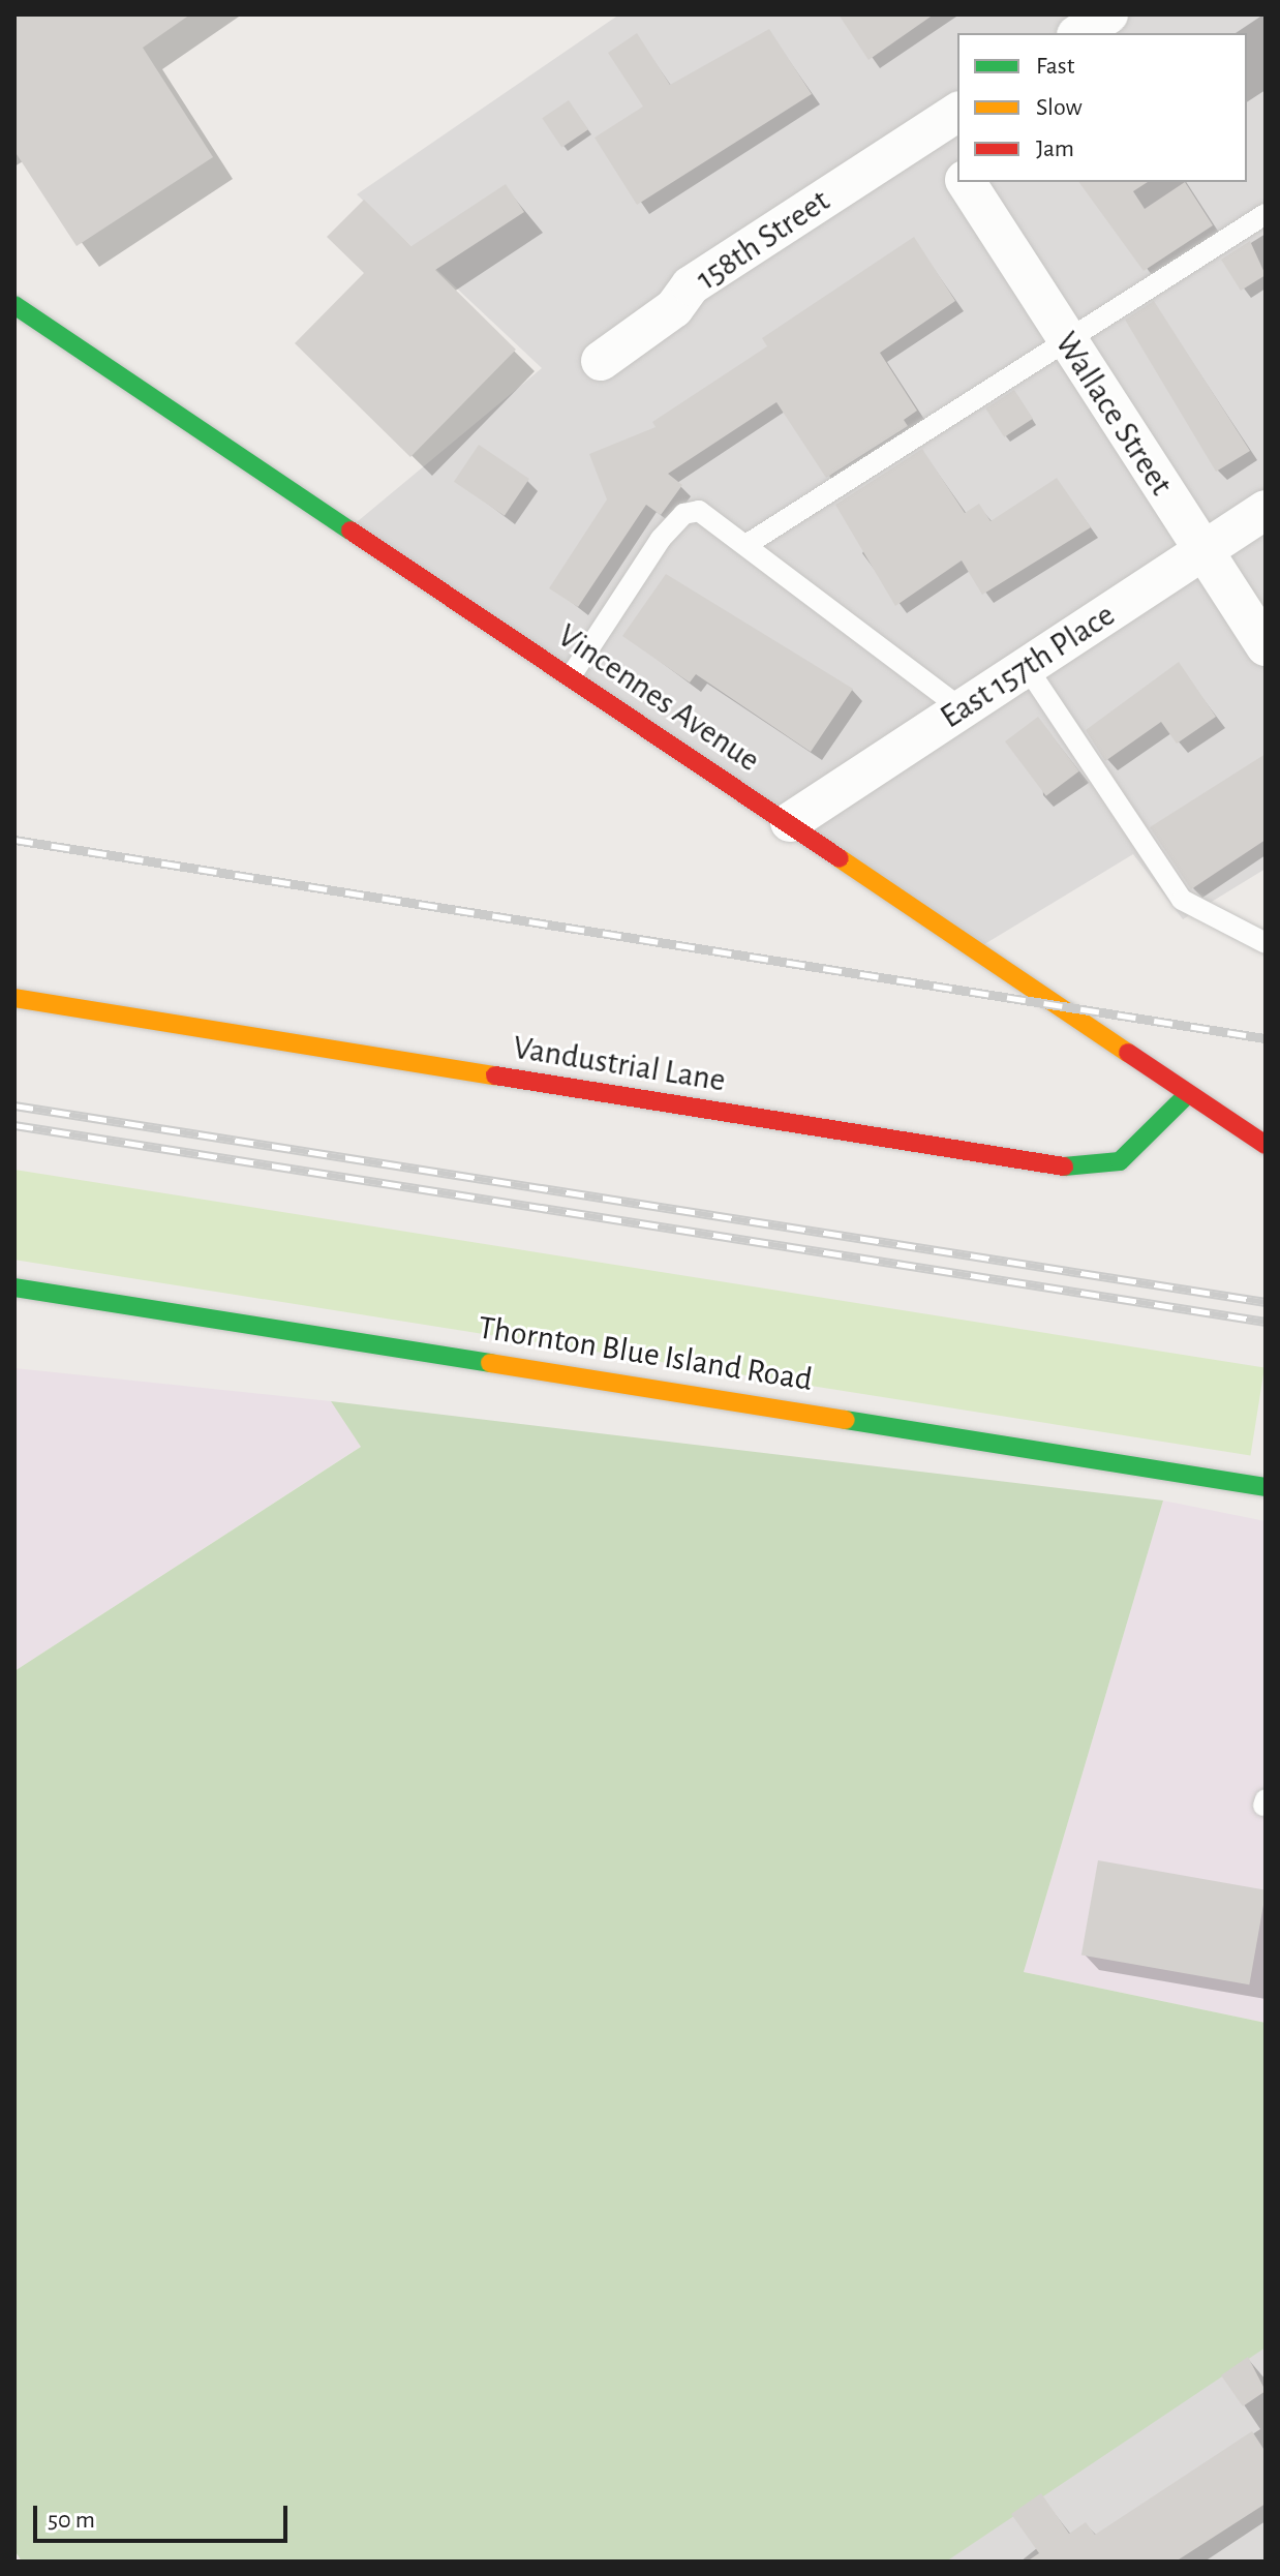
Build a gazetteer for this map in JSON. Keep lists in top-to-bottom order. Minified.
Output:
{"streets":{"street":["158th Street","Wallace Street","East 157th Place","Vincennes Avenue","Vandustrial Lane","Thornton Blue Island Road"]},"crossings":[["Wallace Street","East 157th Place"],["East 157th Place","Vincennes Avenue"],["Vincennes Avenue","Vandustrial Lane"]],"legend":["Fast","Slow","Jam"],"scale_bar":"50 m"}
